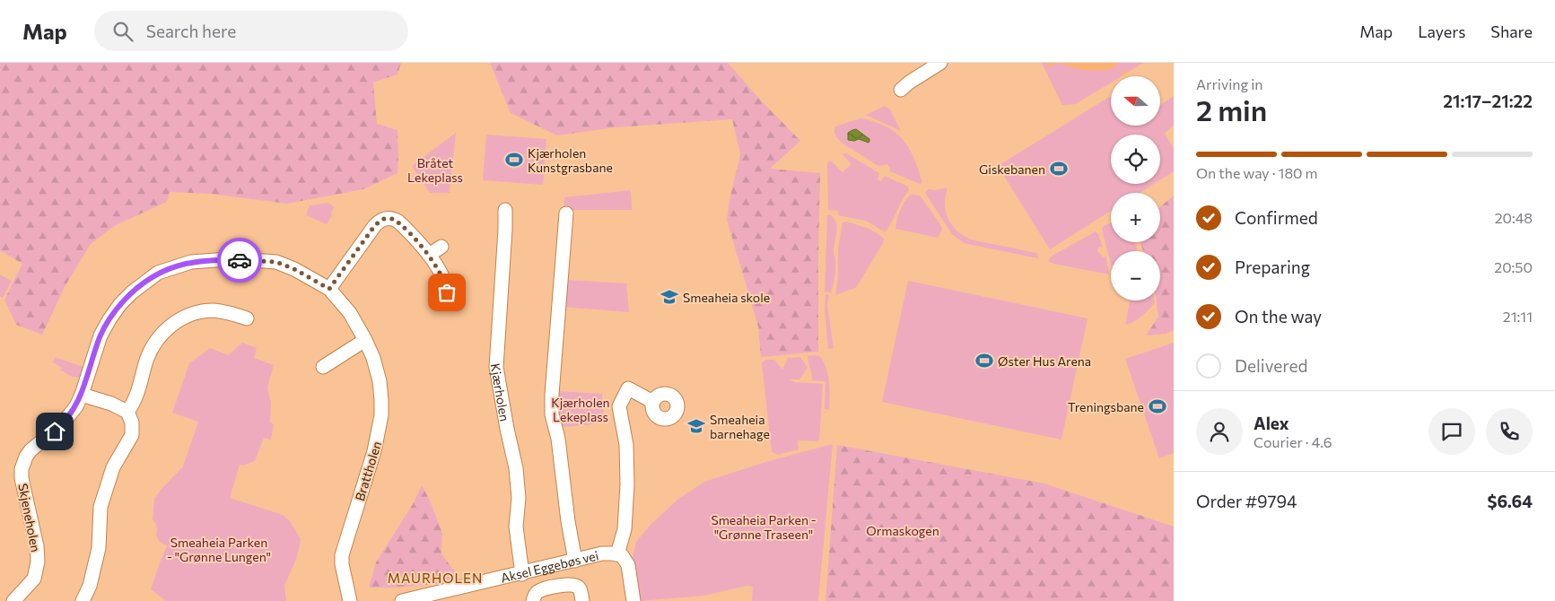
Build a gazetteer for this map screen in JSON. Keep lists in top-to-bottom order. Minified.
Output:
{"streets":{"street":["Kjærholen","Brattholen","Skjeneholen","Aksel Eggebøs vei"]},"crossings":[["Kjærholen","Aksel Eggebøs vei"],["Brattholen","Skjeneholen"]],"districts":["MAURHOLEN"],"parks":["Bråtet Lekeplass","Kjærholen Lekeplass","Smeaheia Parken - \"Grønne Traseen\"","Ormaskogen","Smeaheia Parken - \"Grønne Lungen\""],"places":{"sports":["Kjærholen Kunstgrasbane","Giskebanen","Øster Hus Arena","Treningsbane"],"school or university":["Smeaheia skole","Smeaheia barnehage"]},"north":"left","page":{"header":"Map","search":"Search here","nav":["Map","Layers","Share"],"heading":["2 min","Arriving in","21:17–21:22"],"panel":["Alex","Courier · 4.6","Order #9794","$6.64"],"map_buttons":["+","−"],"bar":"On the way · 180 m","list":[["Confirmed","20:48"],["Preparing","20:50"],["On the way","21:11"],"Delivered"]}}
